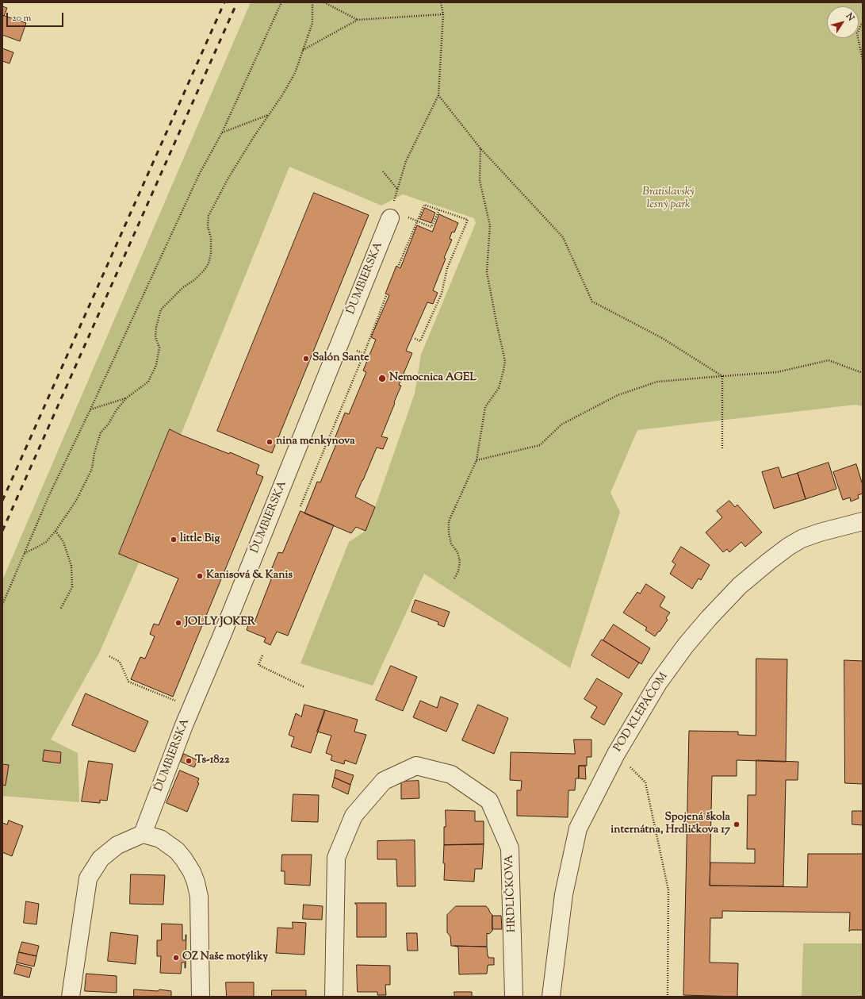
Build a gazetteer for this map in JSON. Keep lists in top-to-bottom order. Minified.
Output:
{"streets":{"street":["ĎUMBIERSKA","POD KLEPÁČOM","HRDLIČKOVA"]},"parks":["Bratislavský lesný park"],"places":["Salón Sante","Nemocnica AGEL","nina menkynova","little Big","Kanisová & Kanis","JOLLY JOKER","Ts-1822","Spojená škola internátna, Hrdličkova 17","OZ Naše motýliky"],"scale_bar":"20 m","north":"top right"}
